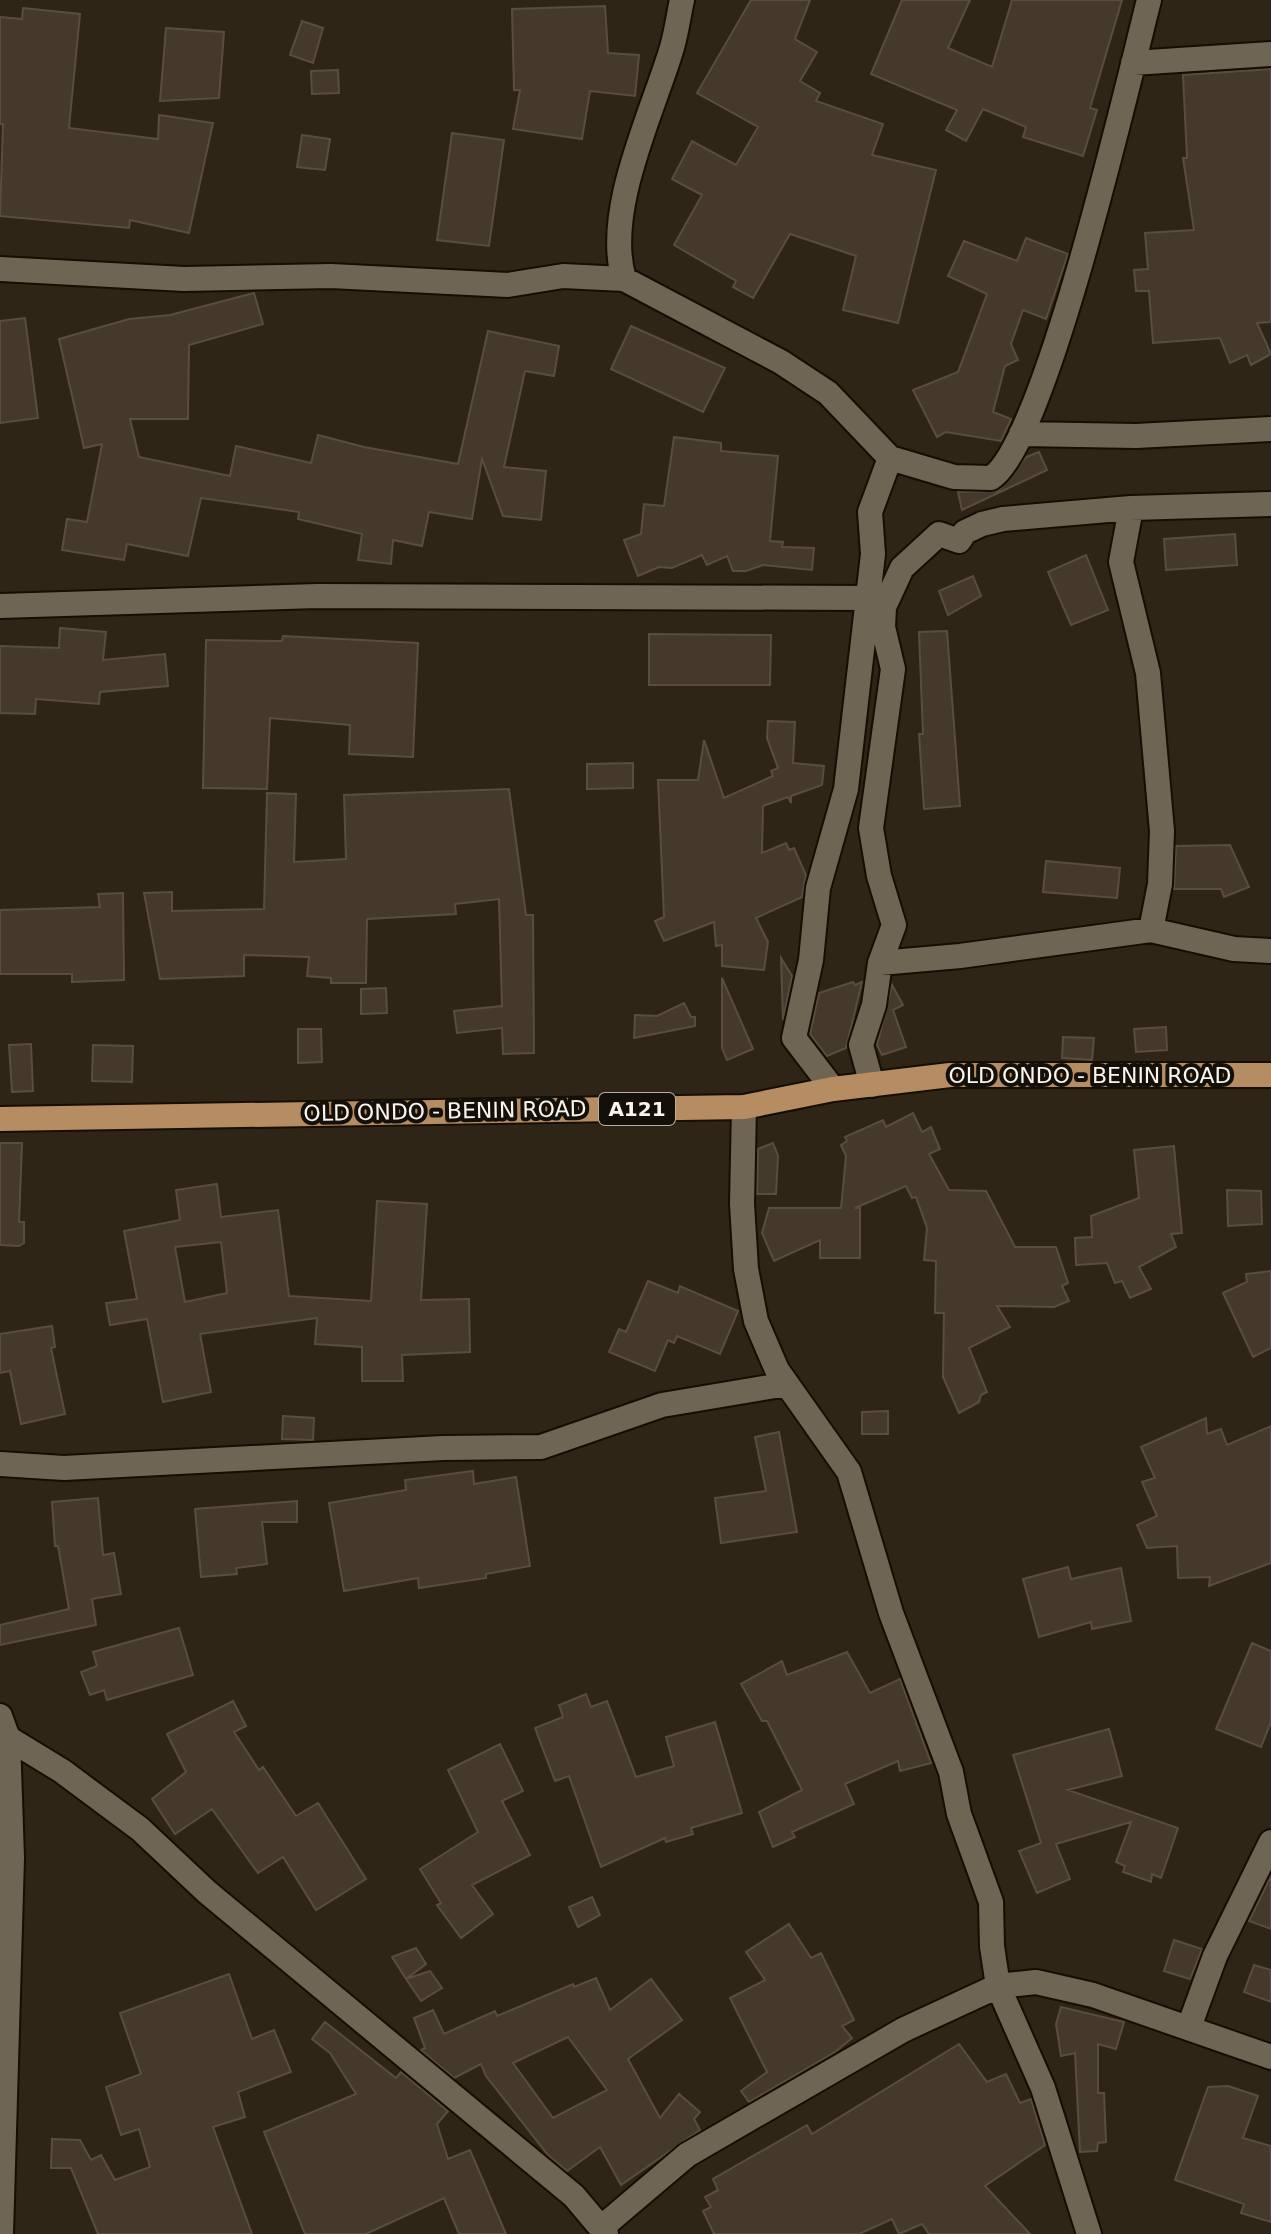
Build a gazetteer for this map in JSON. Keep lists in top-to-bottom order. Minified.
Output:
{"streets":{"main road":["OLD ONDO - BENIN ROAD","A121"]}}
